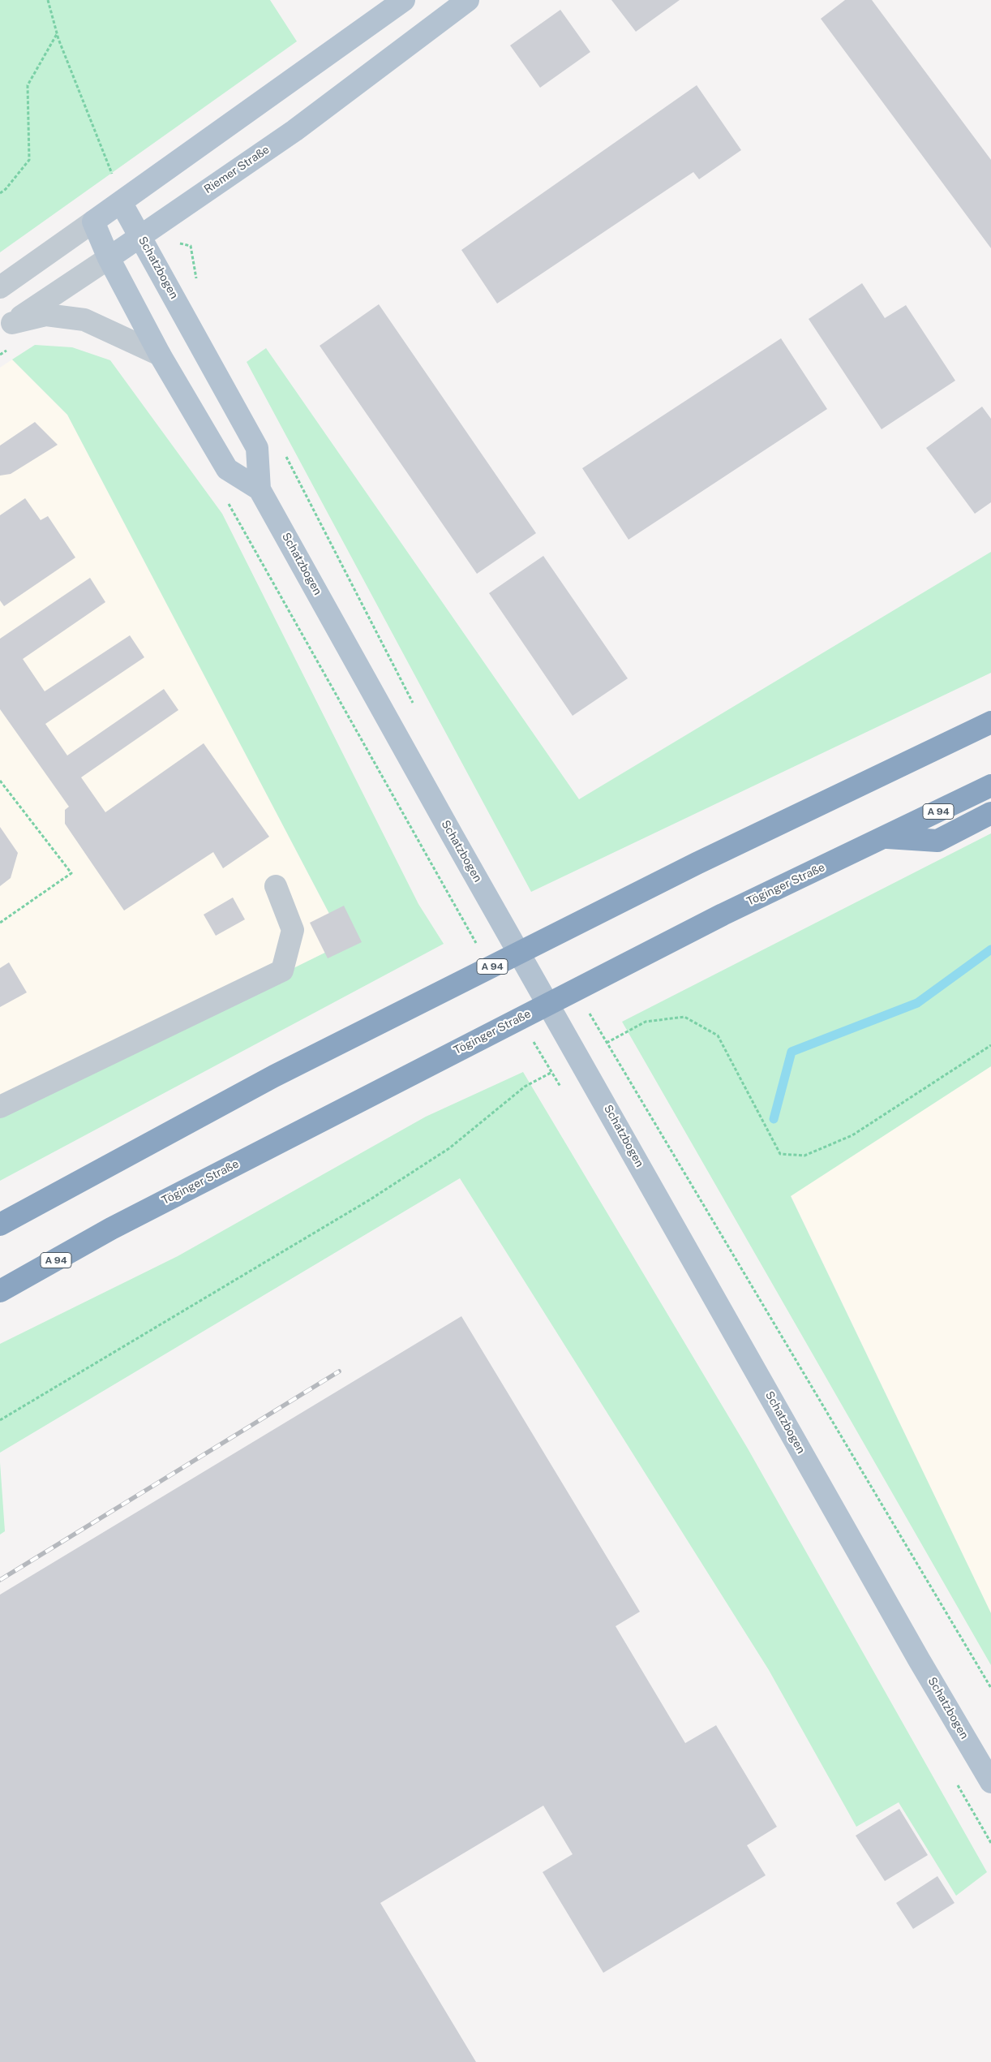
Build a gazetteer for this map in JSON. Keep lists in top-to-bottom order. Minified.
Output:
{"streets":{"highway":["A 94","Töginger Straße"],"main road":["Riemer Straße","Schatzbogen"]},"crossings":[["Riemer Straße","Schatzbogen"]]}
